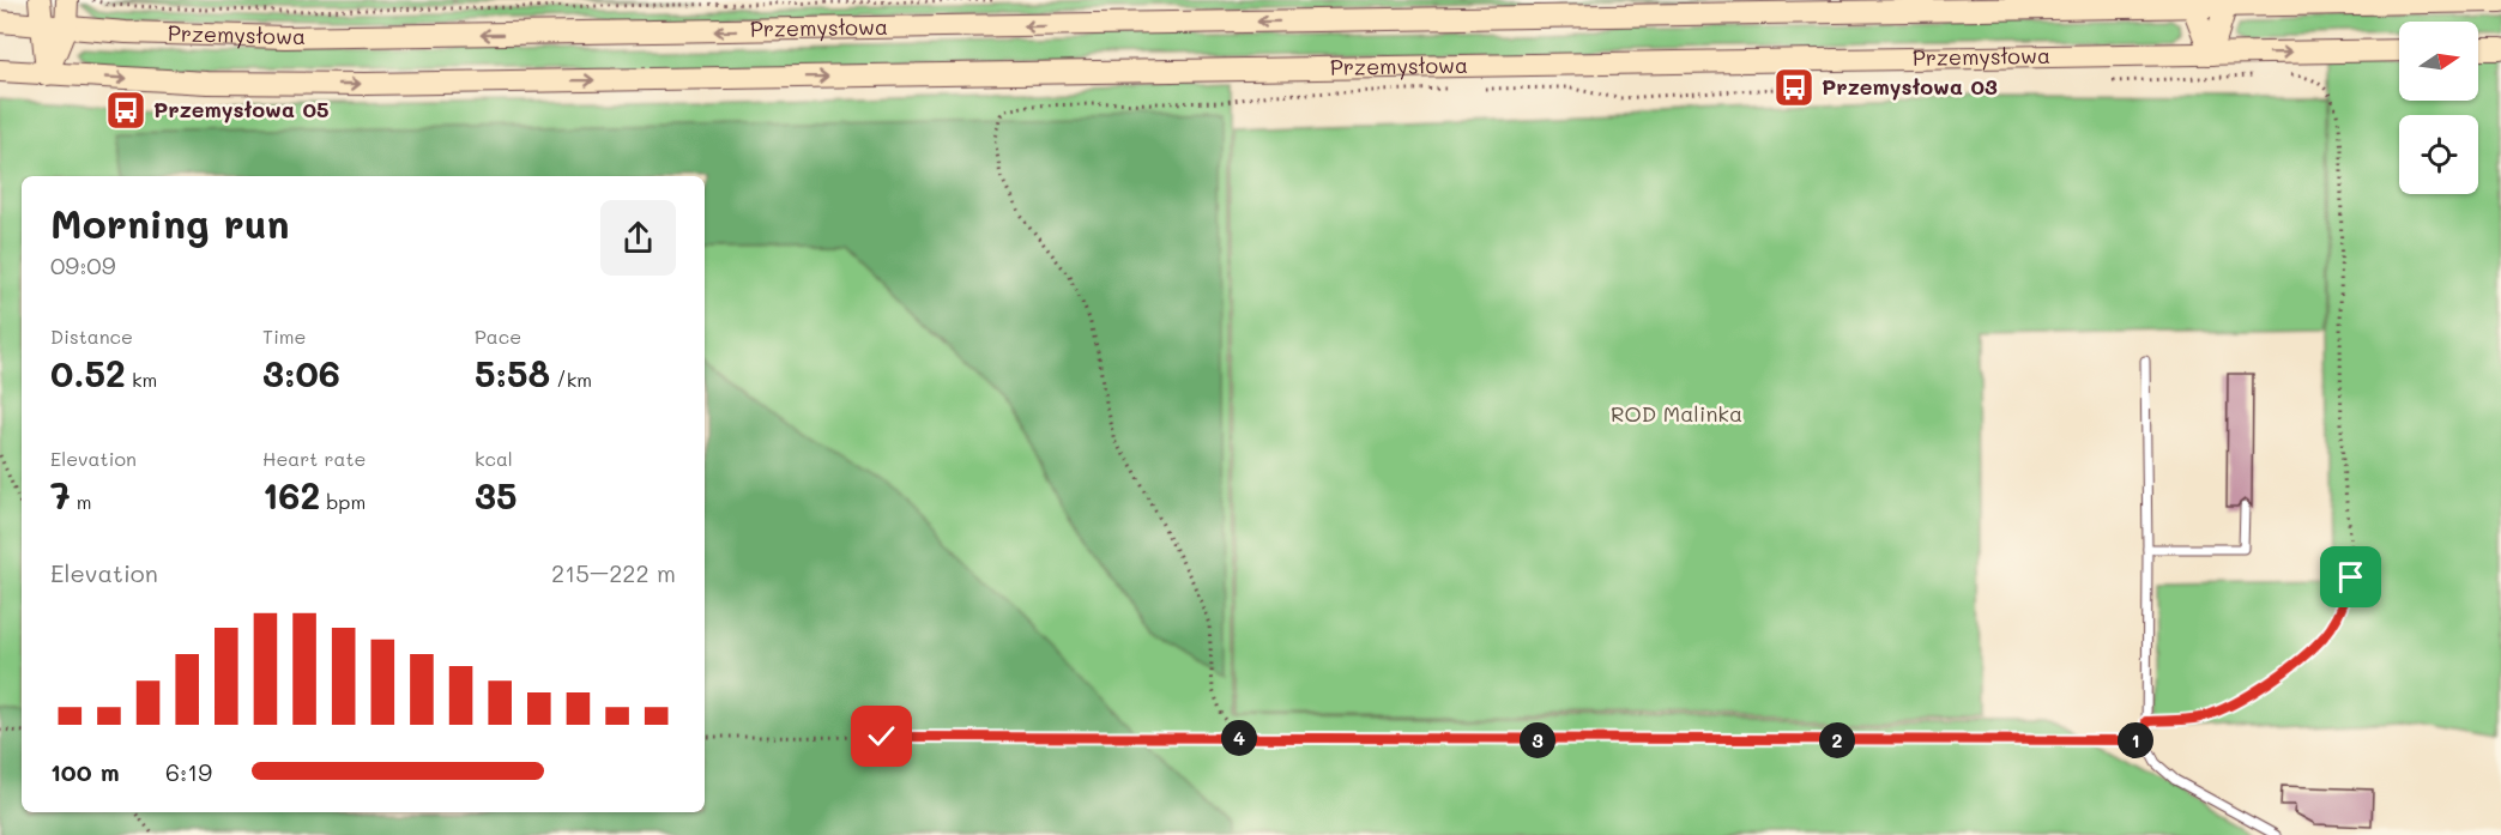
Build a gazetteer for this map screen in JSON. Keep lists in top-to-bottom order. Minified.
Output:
{"streets":{"main road":["Przemysłowa"]},"parks":["ROD Malinka"],"places":{"bus stop":["Przemysłowa 03","Przemysłowa 05"]},"north":"right","page":{"heading":["Morning run","09:09"],"stats":[["Distance","0.52 km"],["Time","3:06"],["Pace","5:58 /km"],["Elevation","7 m"],["Heart rate","162 bpm"],["kcal","35"]],"chart":["Elevation","215–222 m"],"pins":["4","1","2","3"],"list":[{"name":"100 m","note":"6:19"}]}}
